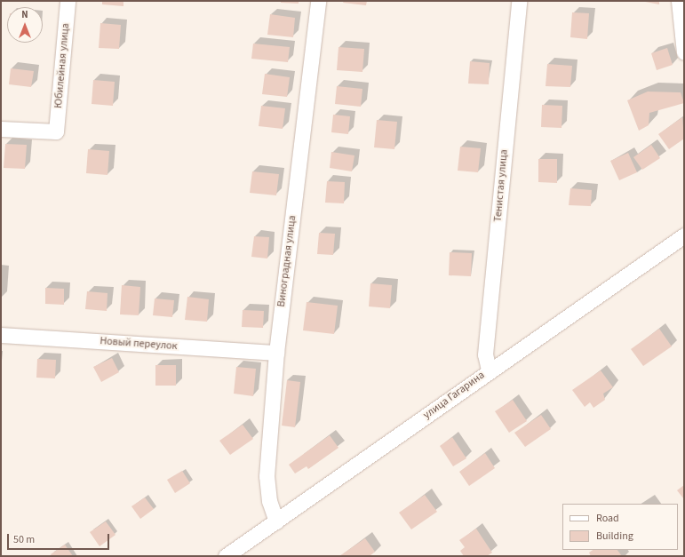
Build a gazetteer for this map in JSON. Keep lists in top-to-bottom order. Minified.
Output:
{"streets":{"street":["Юбилейная улица","Тенистая улица","Виноградная улица","Новый переулок","улица Гагарина"]},"crossings":[["Тенистая улица","улица Гагарина"],["Виноградная улица","Новый переулок"],["Виноградная улица","улица Гагарина"]],"legend":["Road","Building"],"scale_bar":"50 m","north":"top"}
